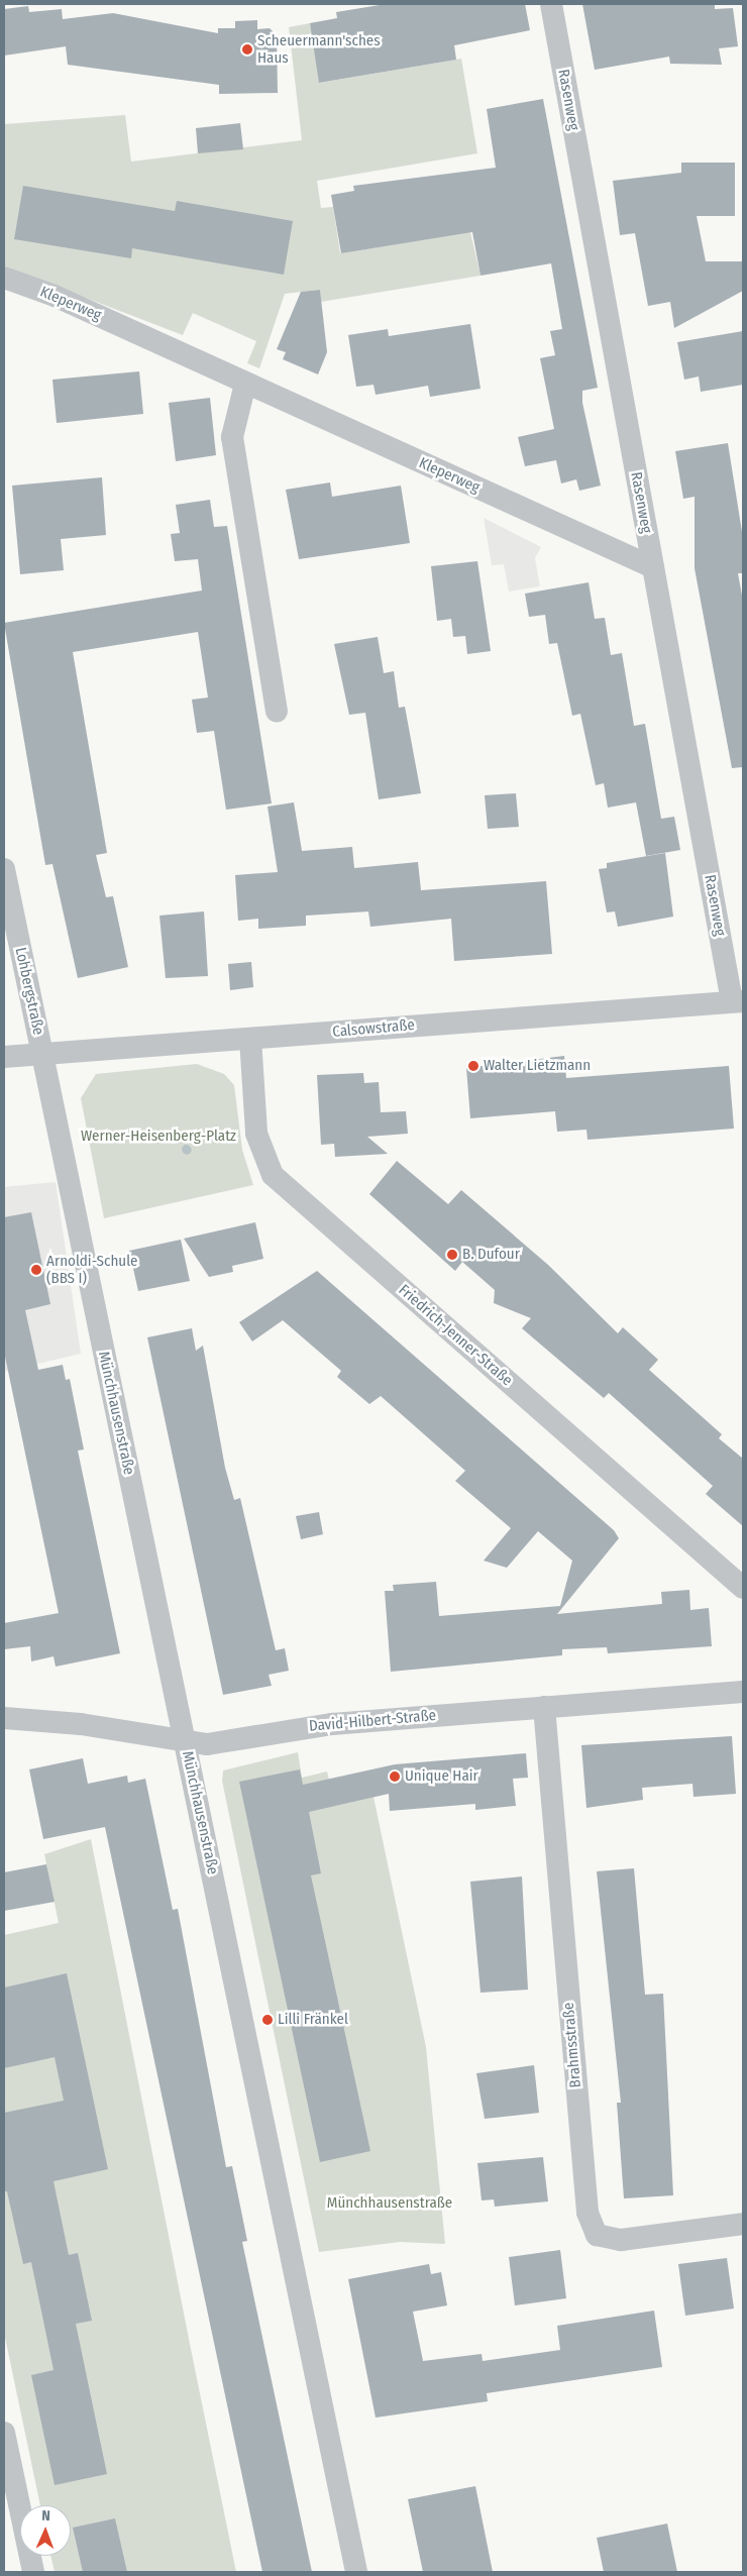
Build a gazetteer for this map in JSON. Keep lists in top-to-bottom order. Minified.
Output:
{"streets":{"street":["Rasenweg","Kleperweg","Lohbergstraße","Calsowstraße","Friedrich-Jenner-Straße","Münchhausenstraße","David-Hilbert-Straße","Brahmsstraße"]},"crossings":[["Rasenweg","Kleperweg"],["Rasenweg","Calsowstraße"],["Lohbergstraße","Calsowstraße"],["Lohbergstraße","Münchhausenstraße"],["Calsowstraße","Friedrich-Jenner-Straße"],["Calsowstraße","Münchhausenstraße"],["Münchhausenstraße","David-Hilbert-Straße"],["David-Hilbert-Straße","Brahmsstraße"]],"parks":["Werner-Heisenberg-Platz","Münchhausenstraße"],"places":["Scheuermann'sches Haus","Walter Lietzmann","B. Dufour","Arnoldi-Schule (BBS I)","Unique Hair","Lilli Fränkel"],"north":"top"}
